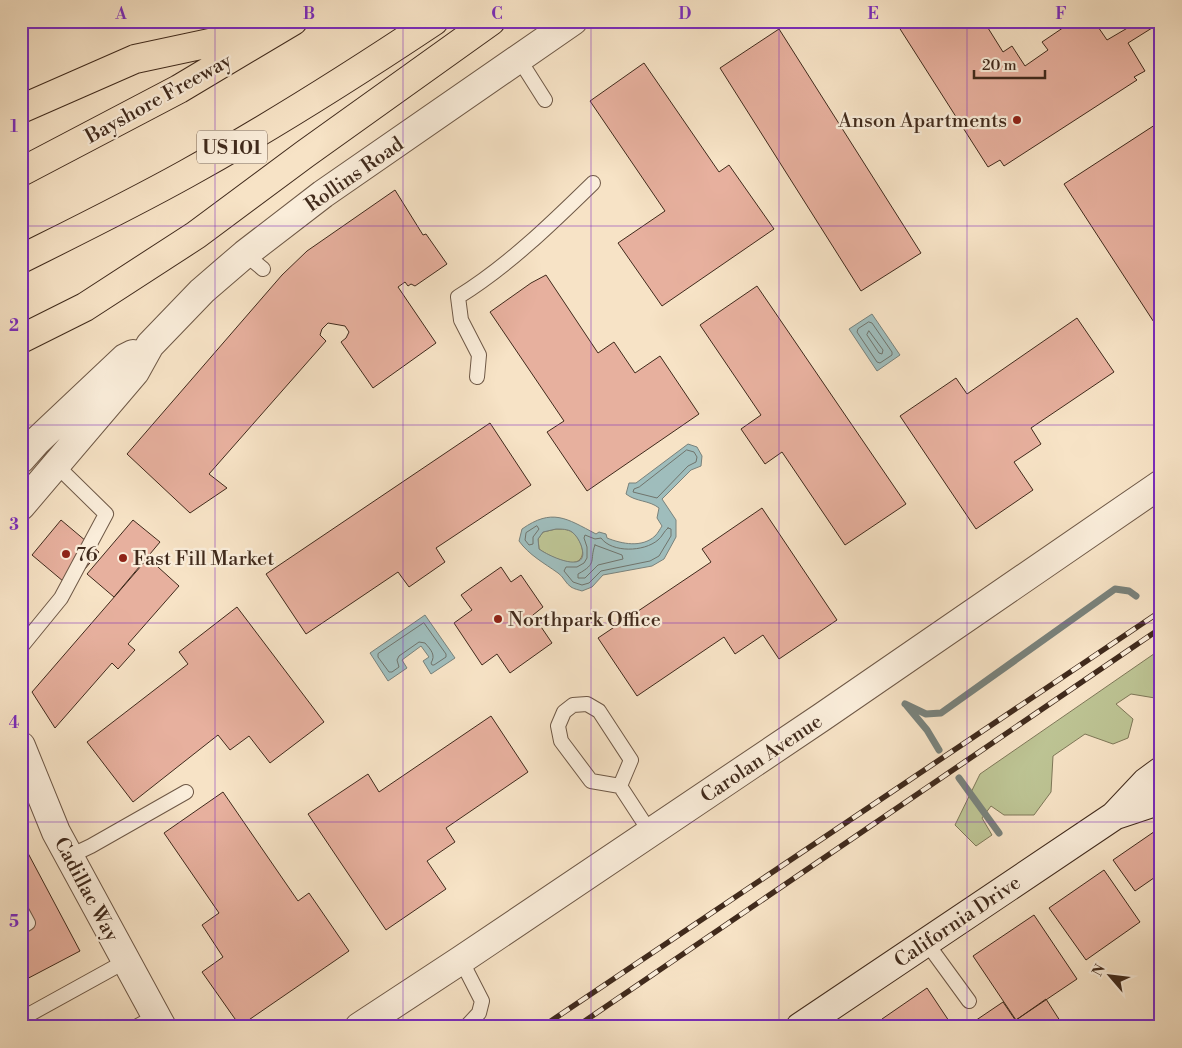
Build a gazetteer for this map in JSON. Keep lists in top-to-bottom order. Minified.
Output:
{"streets":{"highway":["Bayshore Freeway","US 101"],"street":["Rollins Road","Carolan Avenue","Cadillac Way","California Drive"]},"places":["Anson Apartments","76","Fast Fill Market","Northpark Office"],"scale_bar":"20 m","north":"top left","grid":{"columns":["A","B","C","D","E","F"],"rows":["1","2","3","4","5"]}}
